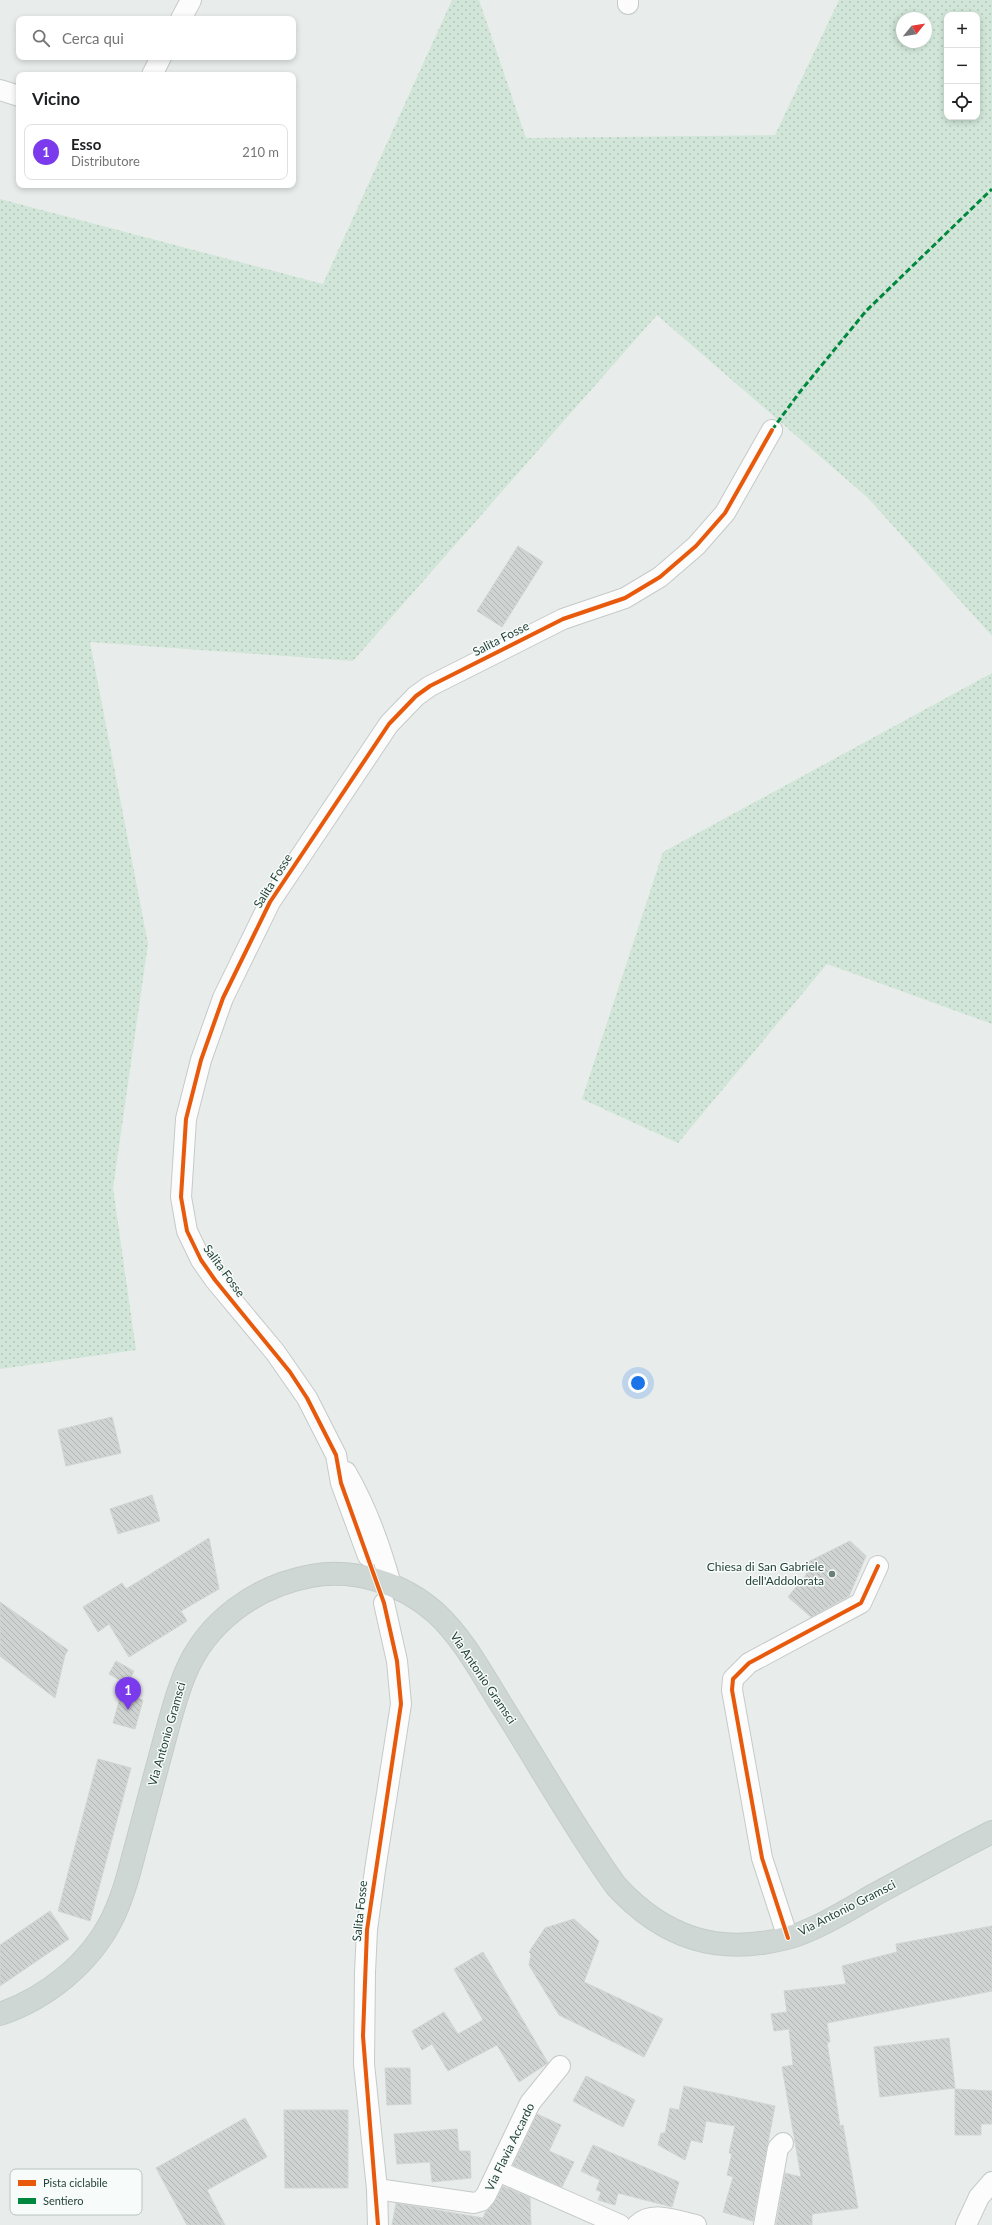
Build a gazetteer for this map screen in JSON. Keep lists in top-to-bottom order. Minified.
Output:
{"streets":{"main road":["Via Antonio Gramsci"],"street":["Salita Fosse","Via Flavia Accardo"]},"crossings":[["Salita Fosse","Via Antonio Gramsci"],["Salita Fosse","Via Flavia Accardo"]],"places":["Chiesa di San Gabriele dell'Addolorata"],"legend":["Pista ciclabile","Sentiero"],"north":"top right","page":{"map_buttons":["+","−"],"search":"Cerca qui","heading":"Vicino","list":[{"mark":"1","name":"Esso","note":"Distributore","value":"210 m"}],"pins":"1"}}
